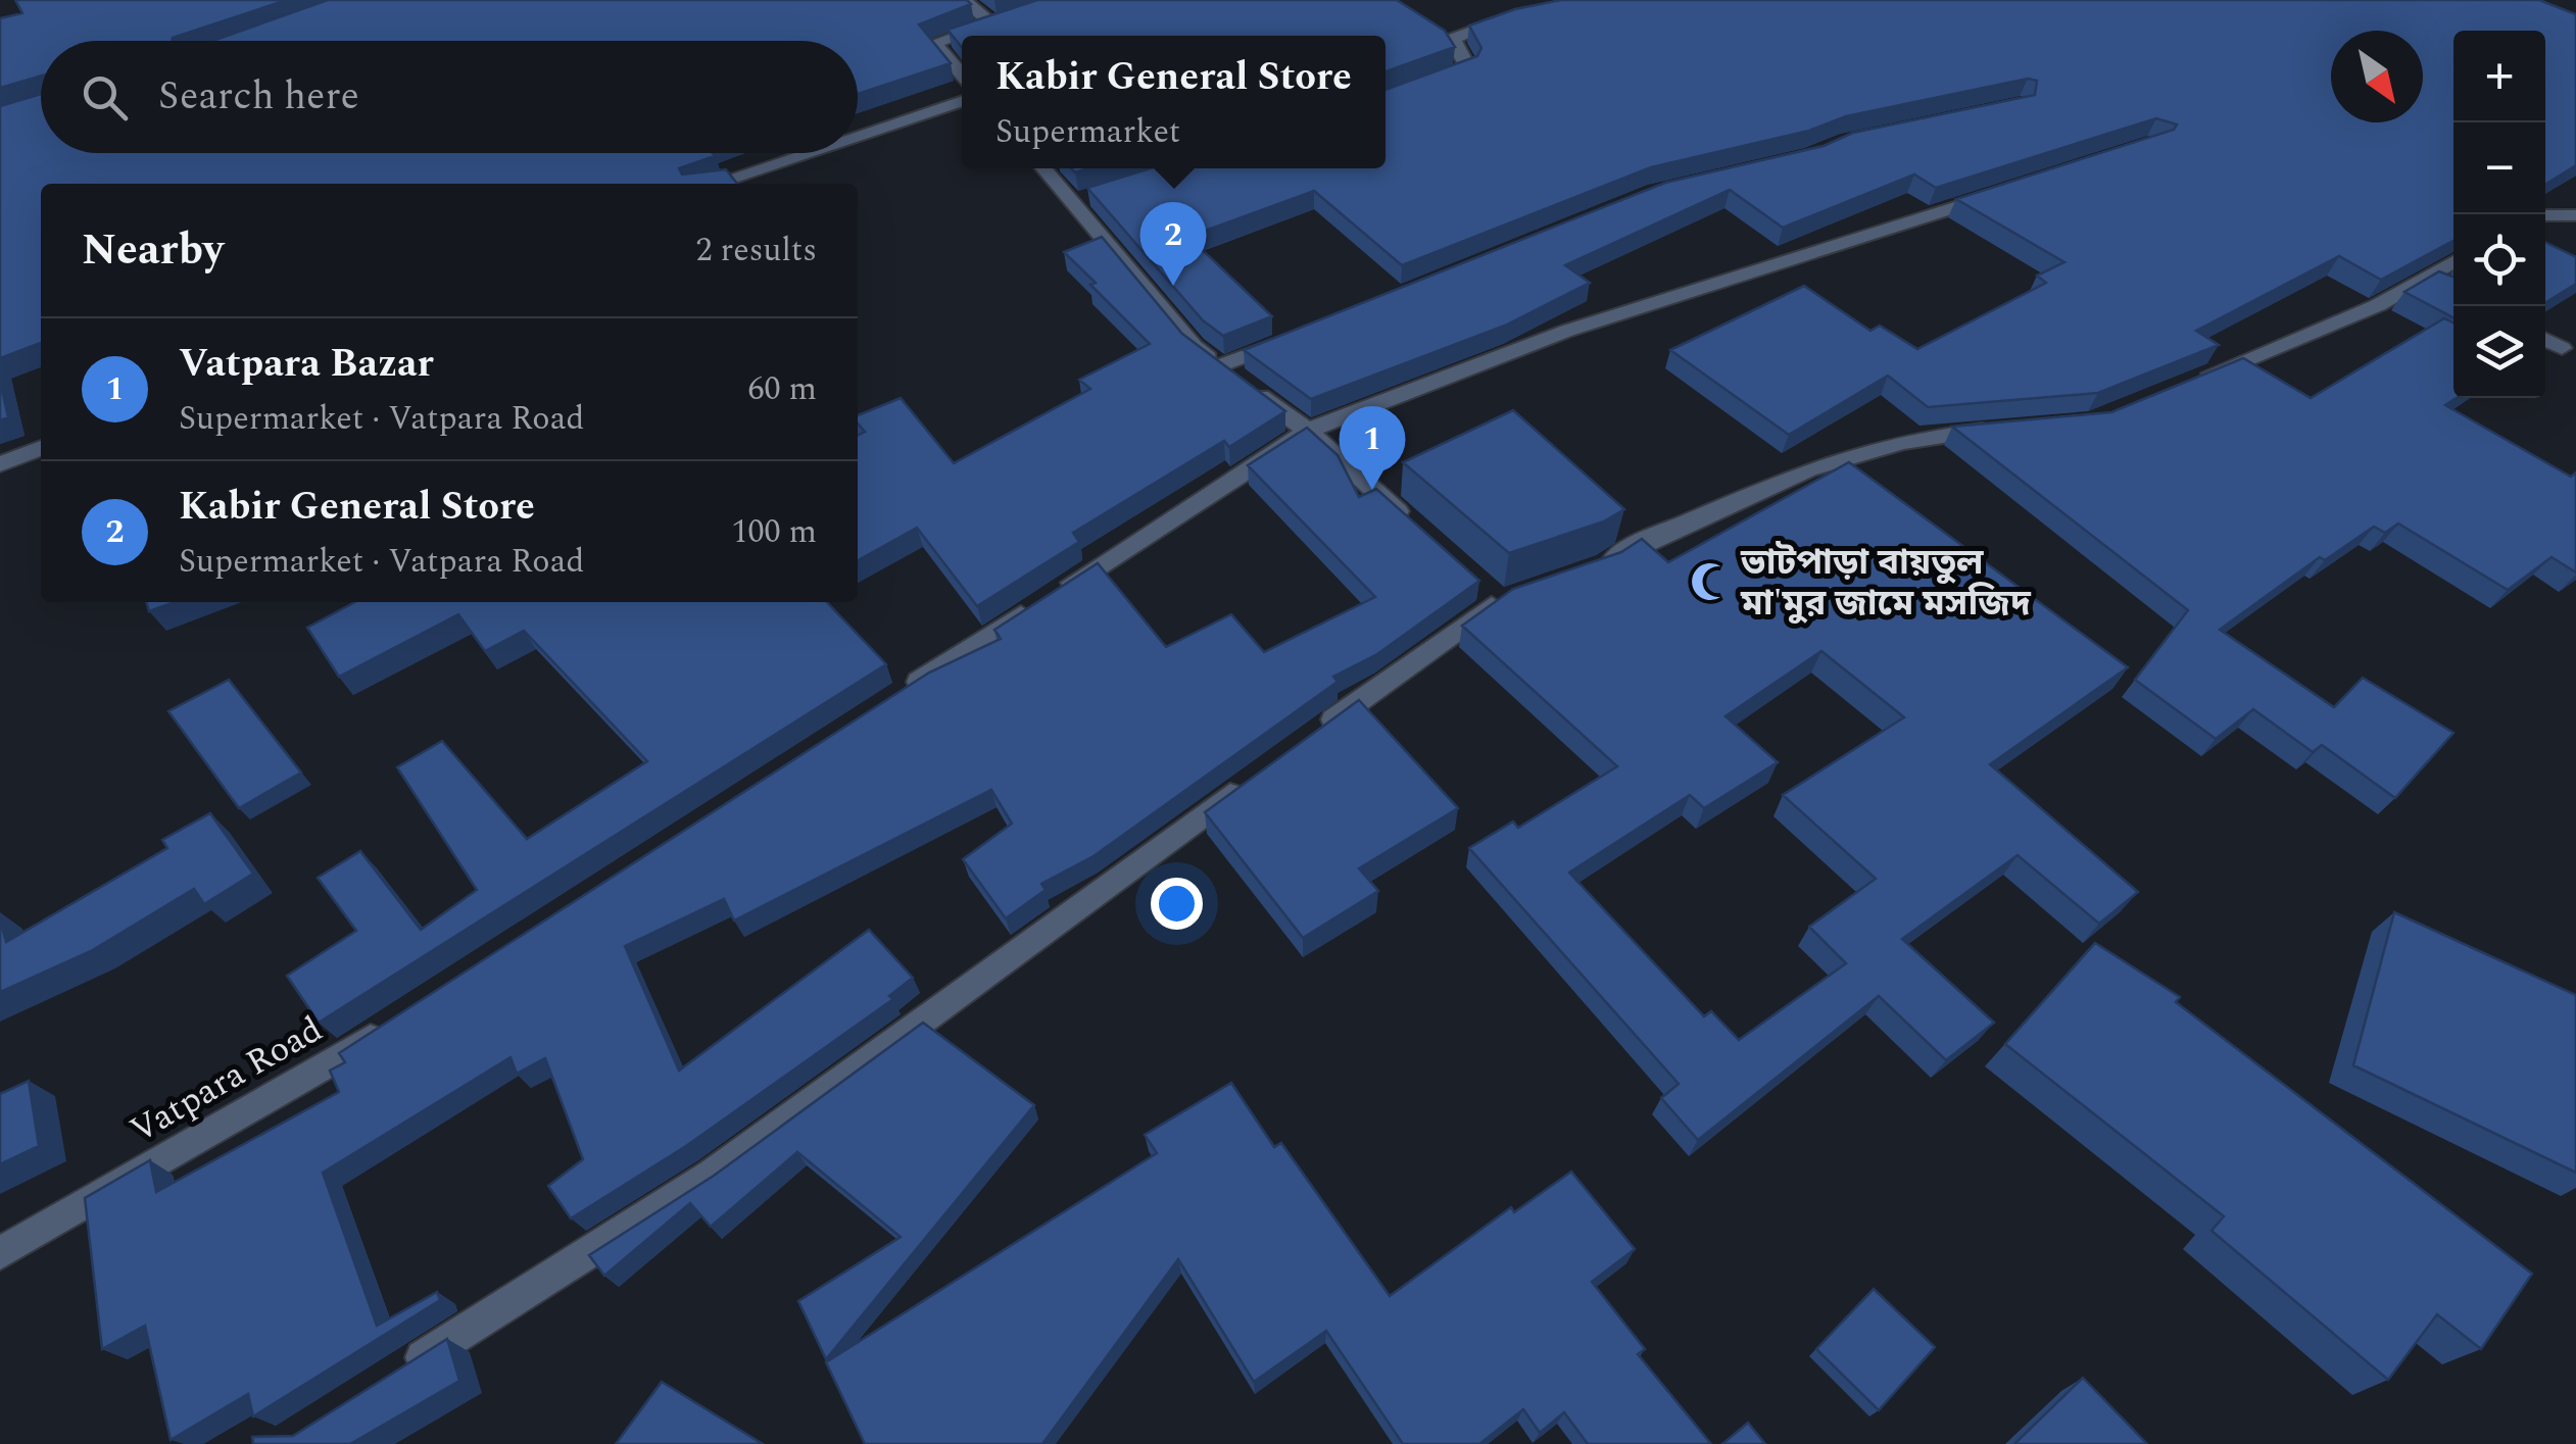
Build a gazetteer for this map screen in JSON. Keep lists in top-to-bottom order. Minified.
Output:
{"streets":{"street":["Vatpara Road"]},"places":{"mosque":["ভাটপাড়া বায়তুল মা'মুর জামে মসজিদ"]},"north":"bottom right","page":{"map_buttons":["+","−"],"popup":["Kabir General Store","Supermarket"],"search":"Search here","heading":["Nearby","2 results"],"pins":["2","1"],"list":[{"mark":"1","name":"Vatpara Bazar","note":"Supermarket · Vatpara Road","value":"60 m"},{"mark":"2","name":"Kabir General Store","note":"Supermarket · Vatpara Road","value":"100 m"}]}}
